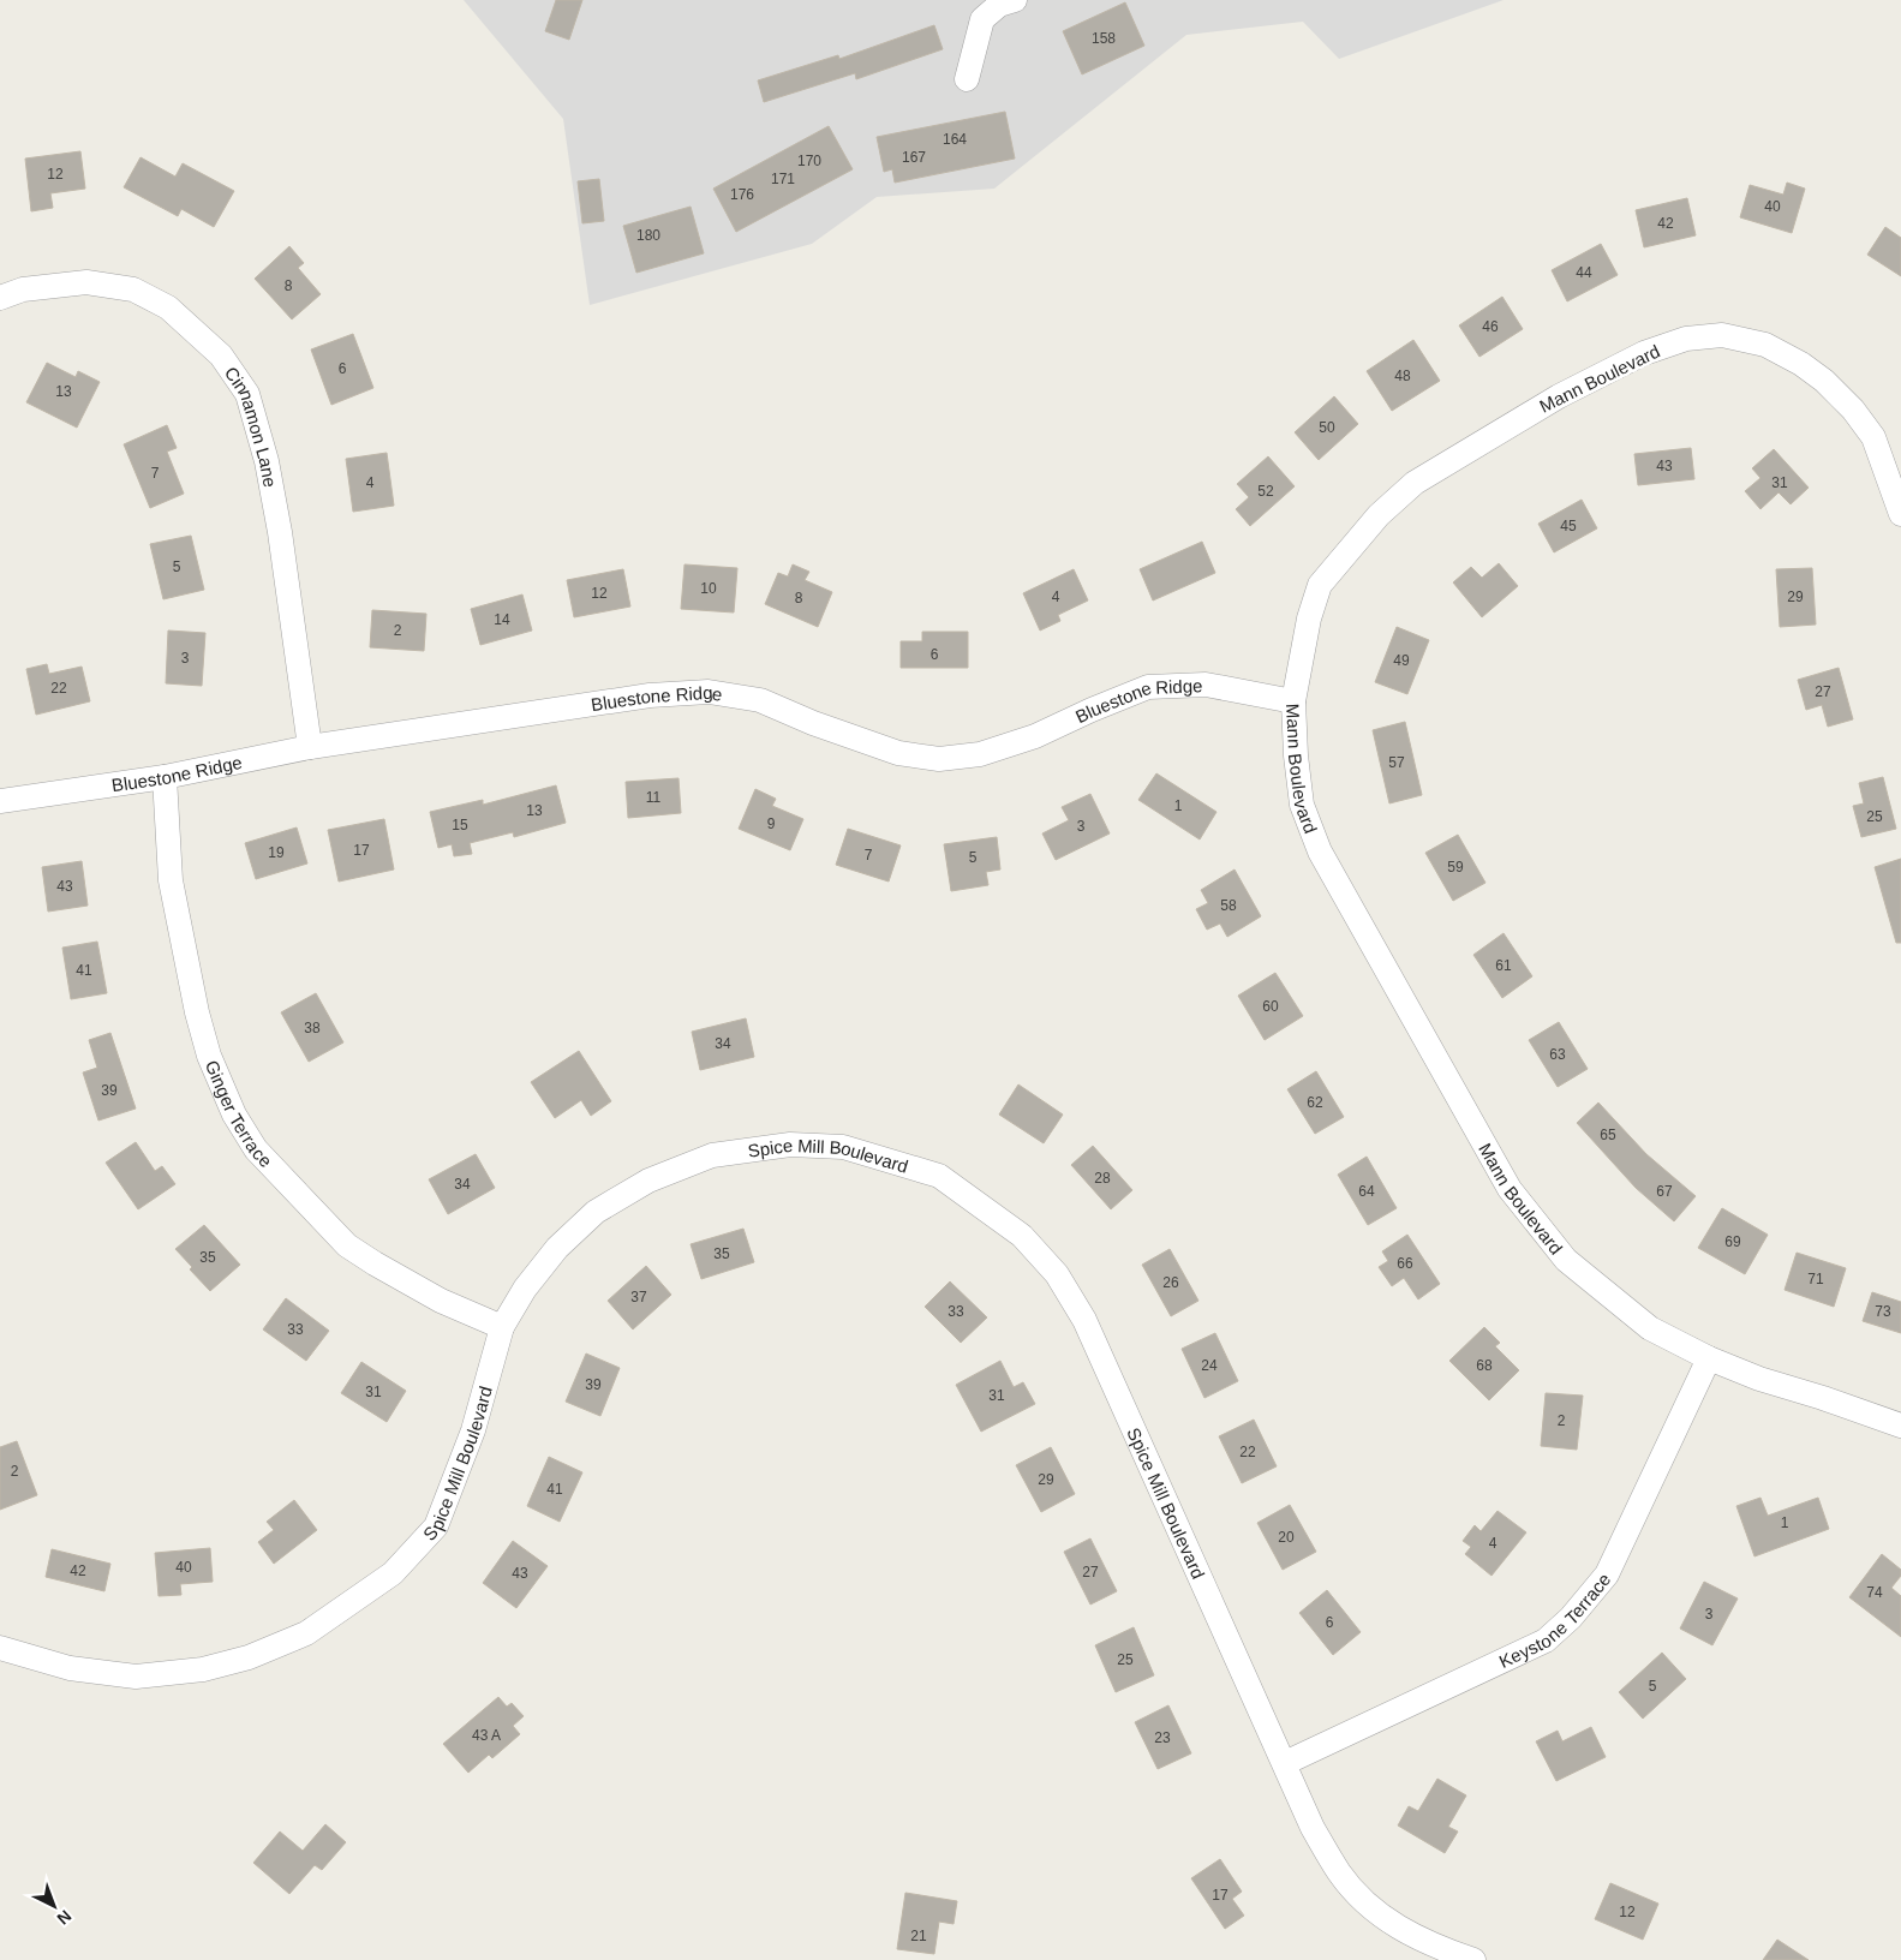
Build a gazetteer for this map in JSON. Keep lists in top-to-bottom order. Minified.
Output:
{"streets":{"street":["Mann Boulevard","Cinnamon Lane","Bluestone Ridge","Ginger Terrace","Spice Mill Boulevard","Keystone Terrace"]},"crossings":[["Mann Boulevard","Bluestone Ridge"],["Mann Boulevard","Keystone Terrace"],["Cinnamon Lane","Bluestone Ridge"],["Bluestone Ridge","Ginger Terrace"],["Ginger Terrace","Spice Mill Boulevard"],["Spice Mill Boulevard","Keystone Terrace"]],"house_numbers":["158","164","167","170","12","171","176","40","42","180","44","8","46","6","48","13","50","43","7","4","31","52","45","5","10","12","4","29","8","14","2","6","3","49","22","27","57","11","1","13","25","9","15","3","17","19","7","5","59","43","58","61","41","60","38","34","63","39","62","65","28","34","64","67","69","35","35","66","71","26","37","33","73","33","24","68","39","31","31","2","22","2","29","41","1","20","4","40","42","27","43","74","3","6","25","5","43 A","23","17","12","21"],"north":"bottom right"}
